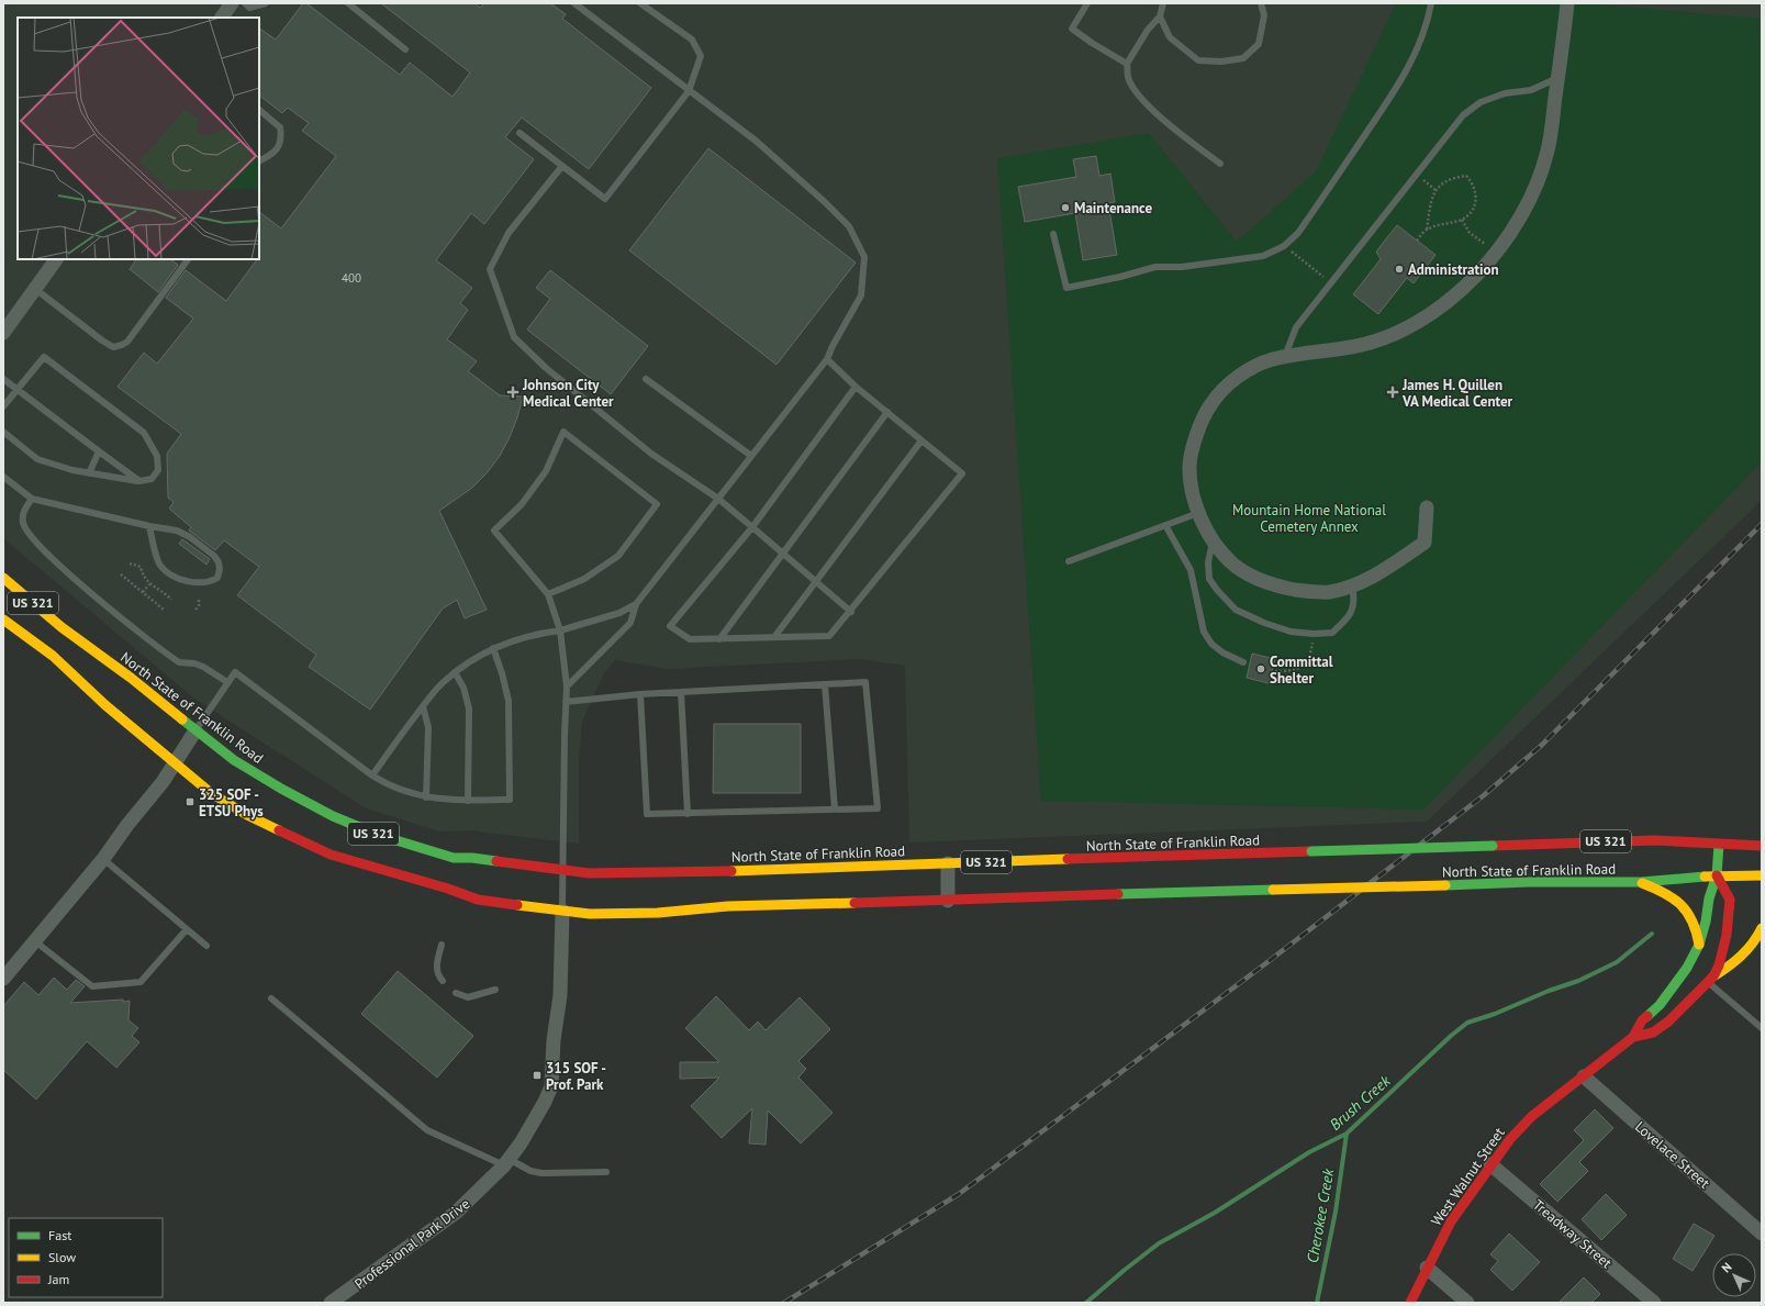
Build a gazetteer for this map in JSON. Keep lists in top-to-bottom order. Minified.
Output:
{"streets":{"main road":["US 321","North State of Franklin Road","West Walnut Street"],"street":["Lovelace Street","Treadway Street","Professional Park Drive"]},"crossings":[["US 321","North State of Franklin Road"],["US 321","West Walnut Street"],["North State of Franklin Road","West Walnut Street"],["North State of Franklin Road","Professional Park Drive"],["Lovelace Street","West Walnut Street"],["West Walnut Street","Treadway Street"]],"water":["Brush Creek","Cherokee Creek"],"parks":["Mountain Home National Cemetery Annex"],"places":{"other":["Maintenance","Administration","Committal Shelter"],"health":["Johnson City Medical Center","James H. Quillen VA Medical Center"],"transit":["325 SOF - ETSU Phys","315 SOF - Prof. Park"]},"house_numbers":["400"],"legend":["Fast","Slow","Jam"],"north":"top left"}
